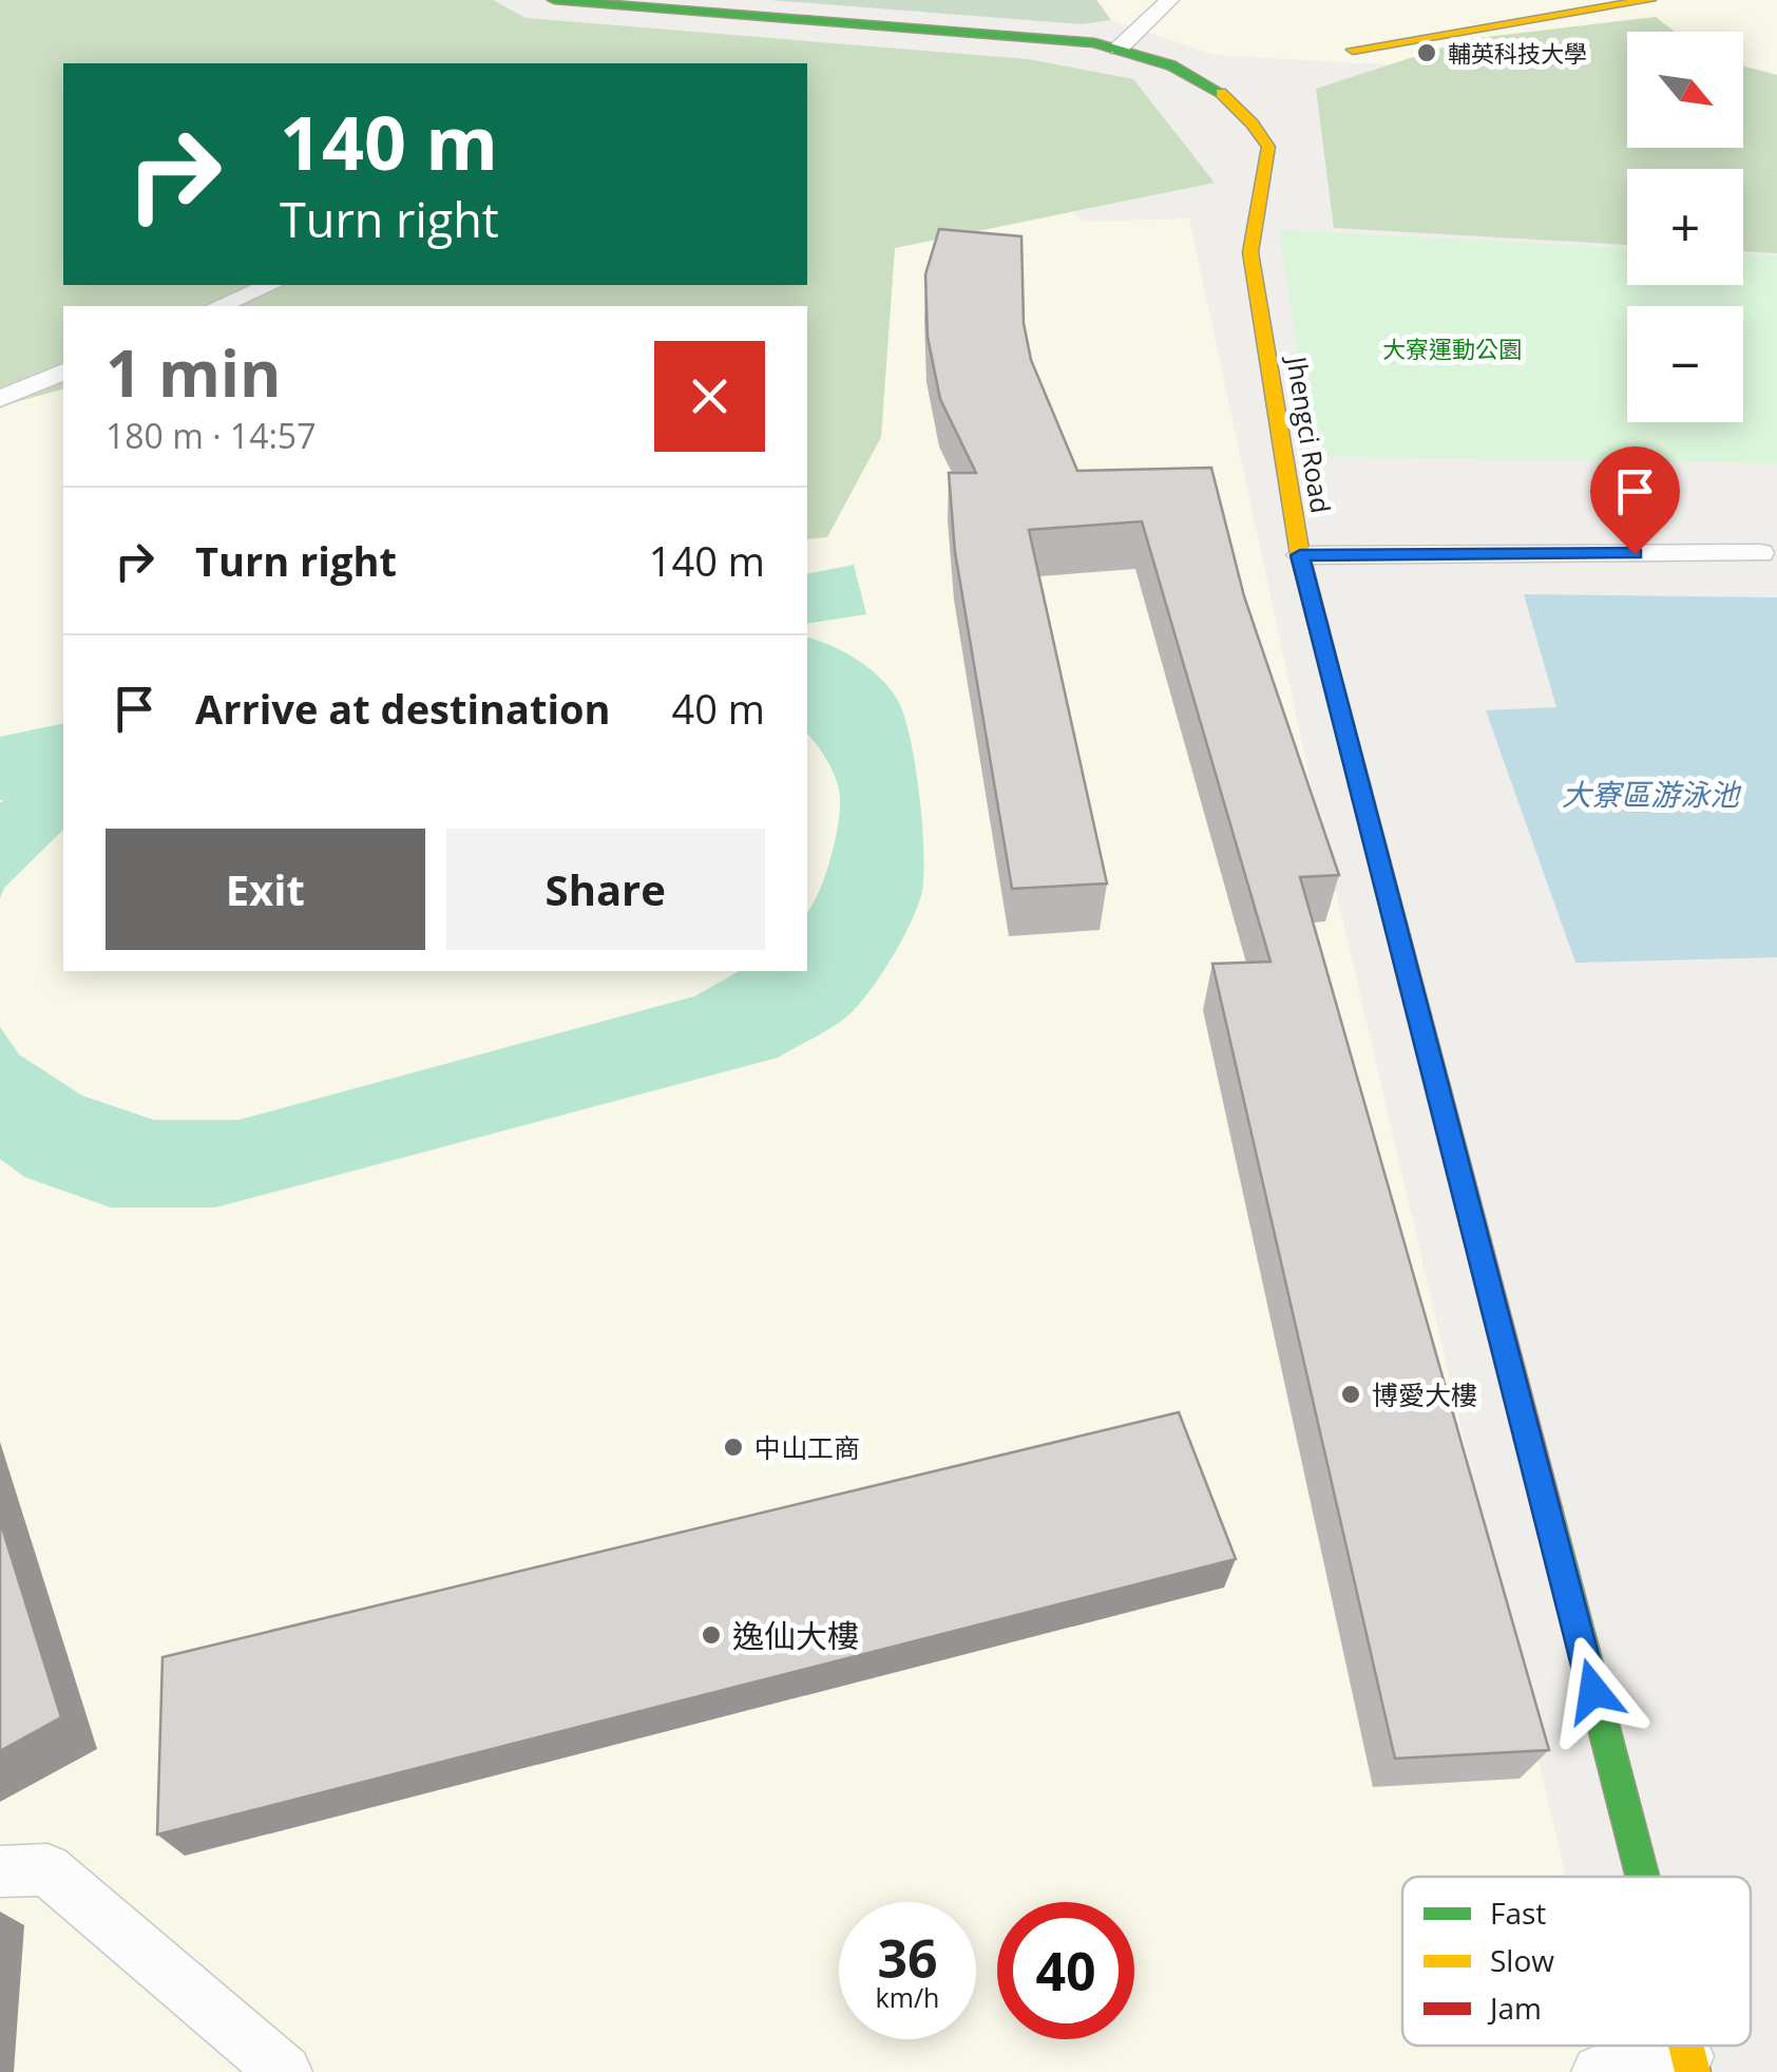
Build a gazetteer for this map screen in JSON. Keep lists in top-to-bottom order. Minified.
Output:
{"streets":{"street":["Jhengci Road"]},"water":["大寮區游泳池"],"parks":["大寮運動公園"],"places":["輔英科技大學","博愛大樓","中山工商","逸仙大樓"],"legend":["Fast","Slow","Jam"],"north":"bottom right","page":{"map_buttons":["+","−"],"turn":["140 m","Turn right"],"heading":["1 min","180 m · 14:57"],"list":[{"name":"Turn right","value":"140 m"},{"name":"Arrive at destination","value":"40 m"}],"buttons":["Exit","Share"],"speed":"36 km/h","limit":"40"}}
